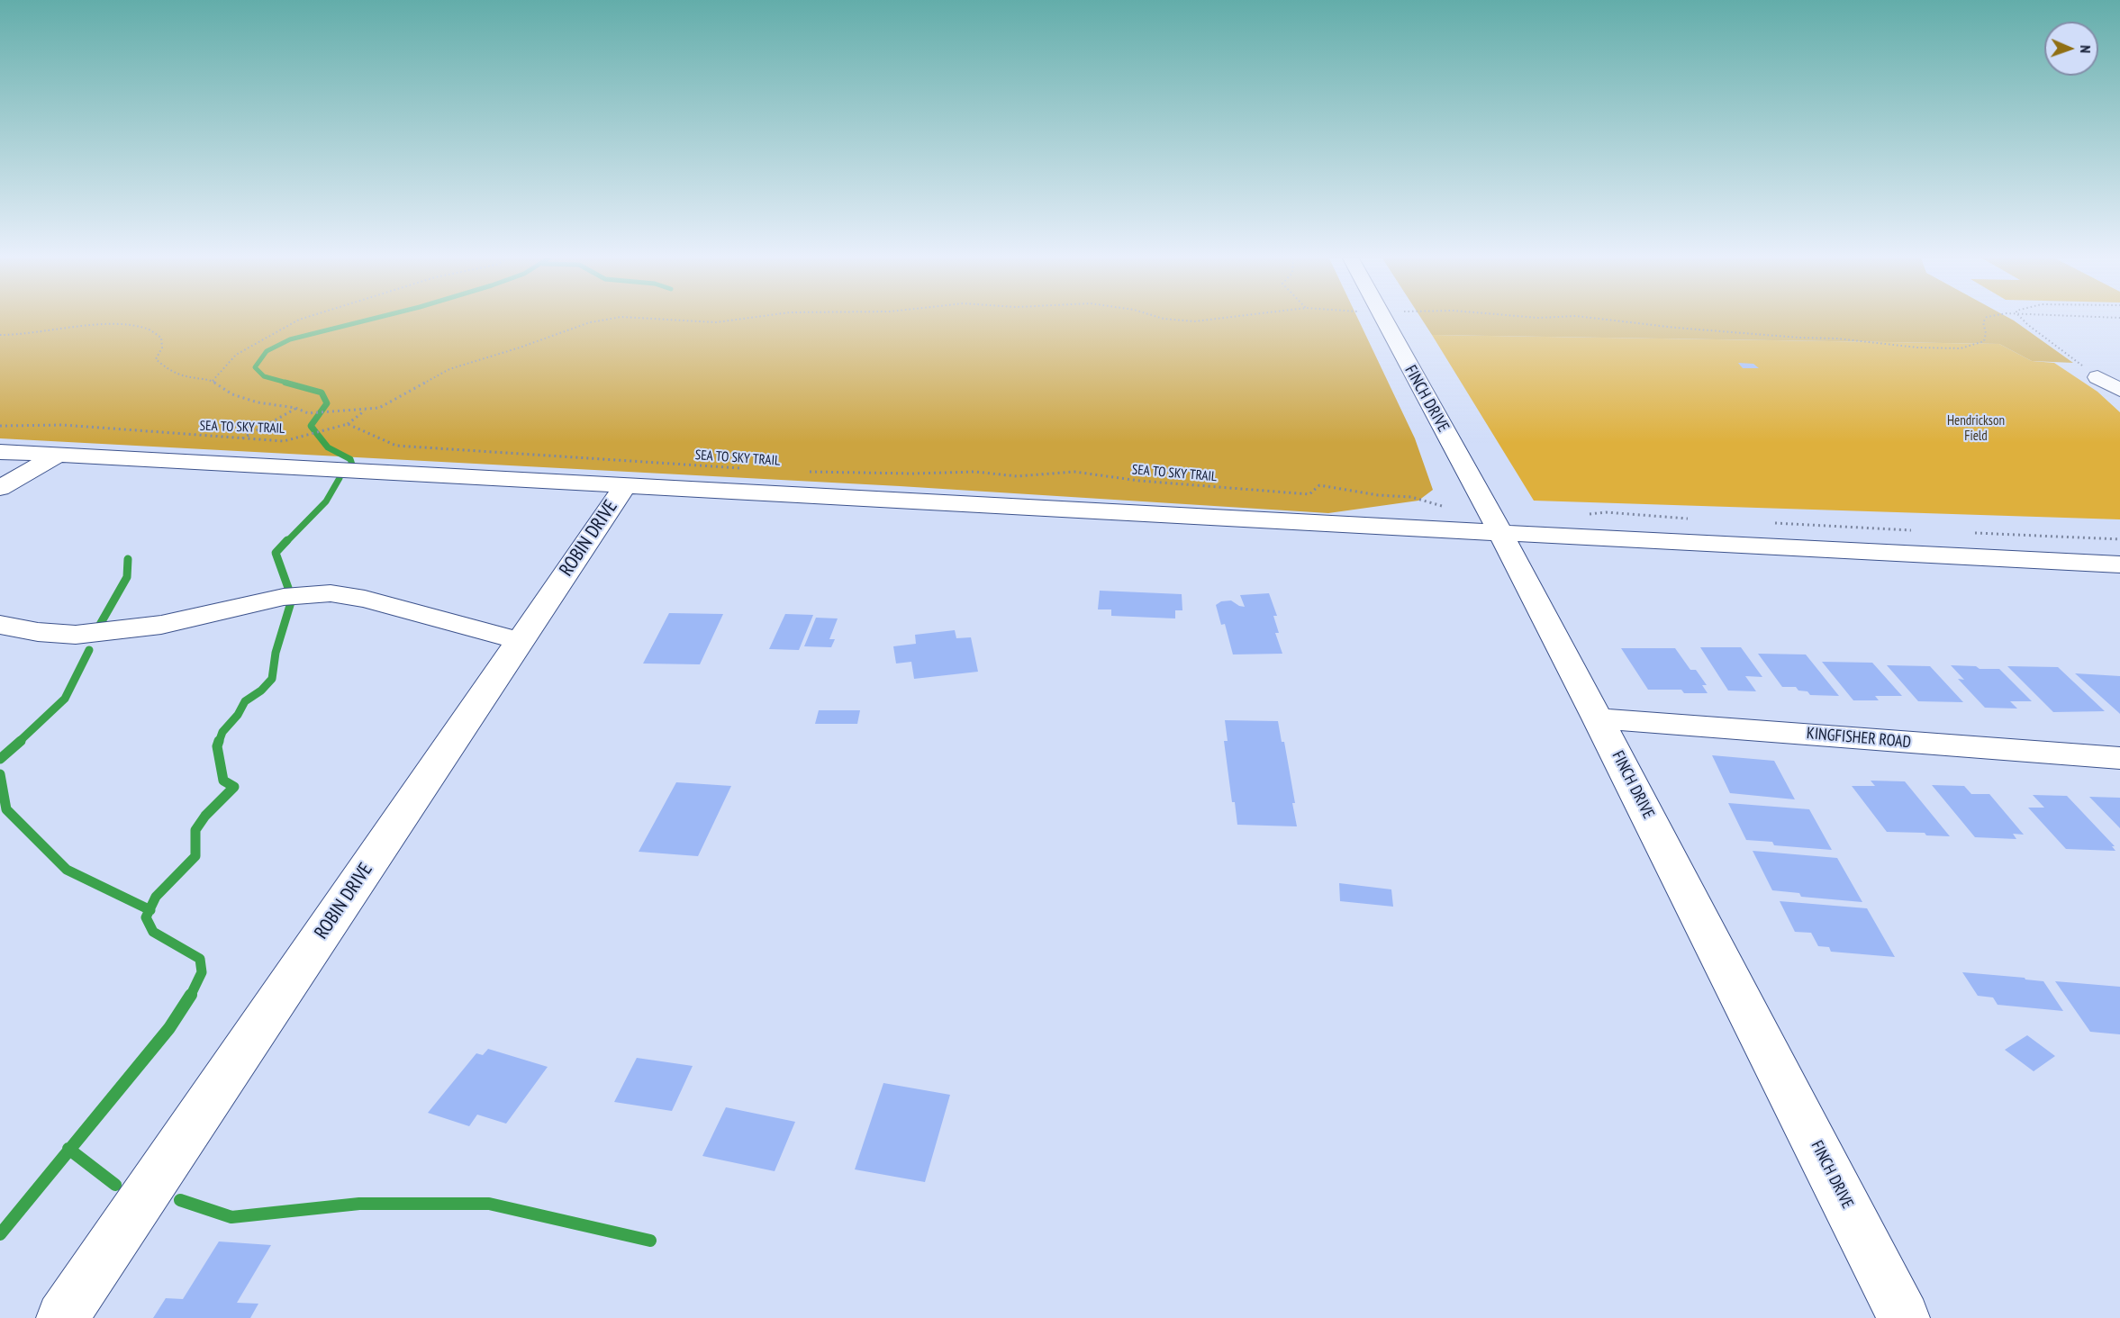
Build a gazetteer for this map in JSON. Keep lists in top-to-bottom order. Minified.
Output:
{"streets":{"street":["FINCH DRIVE","ROBIN DRIVE","KINGFISHER ROAD"],"path":["SEA TO SKY TRAIL"]},"crossings":[["FINCH DRIVE","KINGFISHER ROAD"]],"parks":["Hendrickson Field"],"north":"right"}
